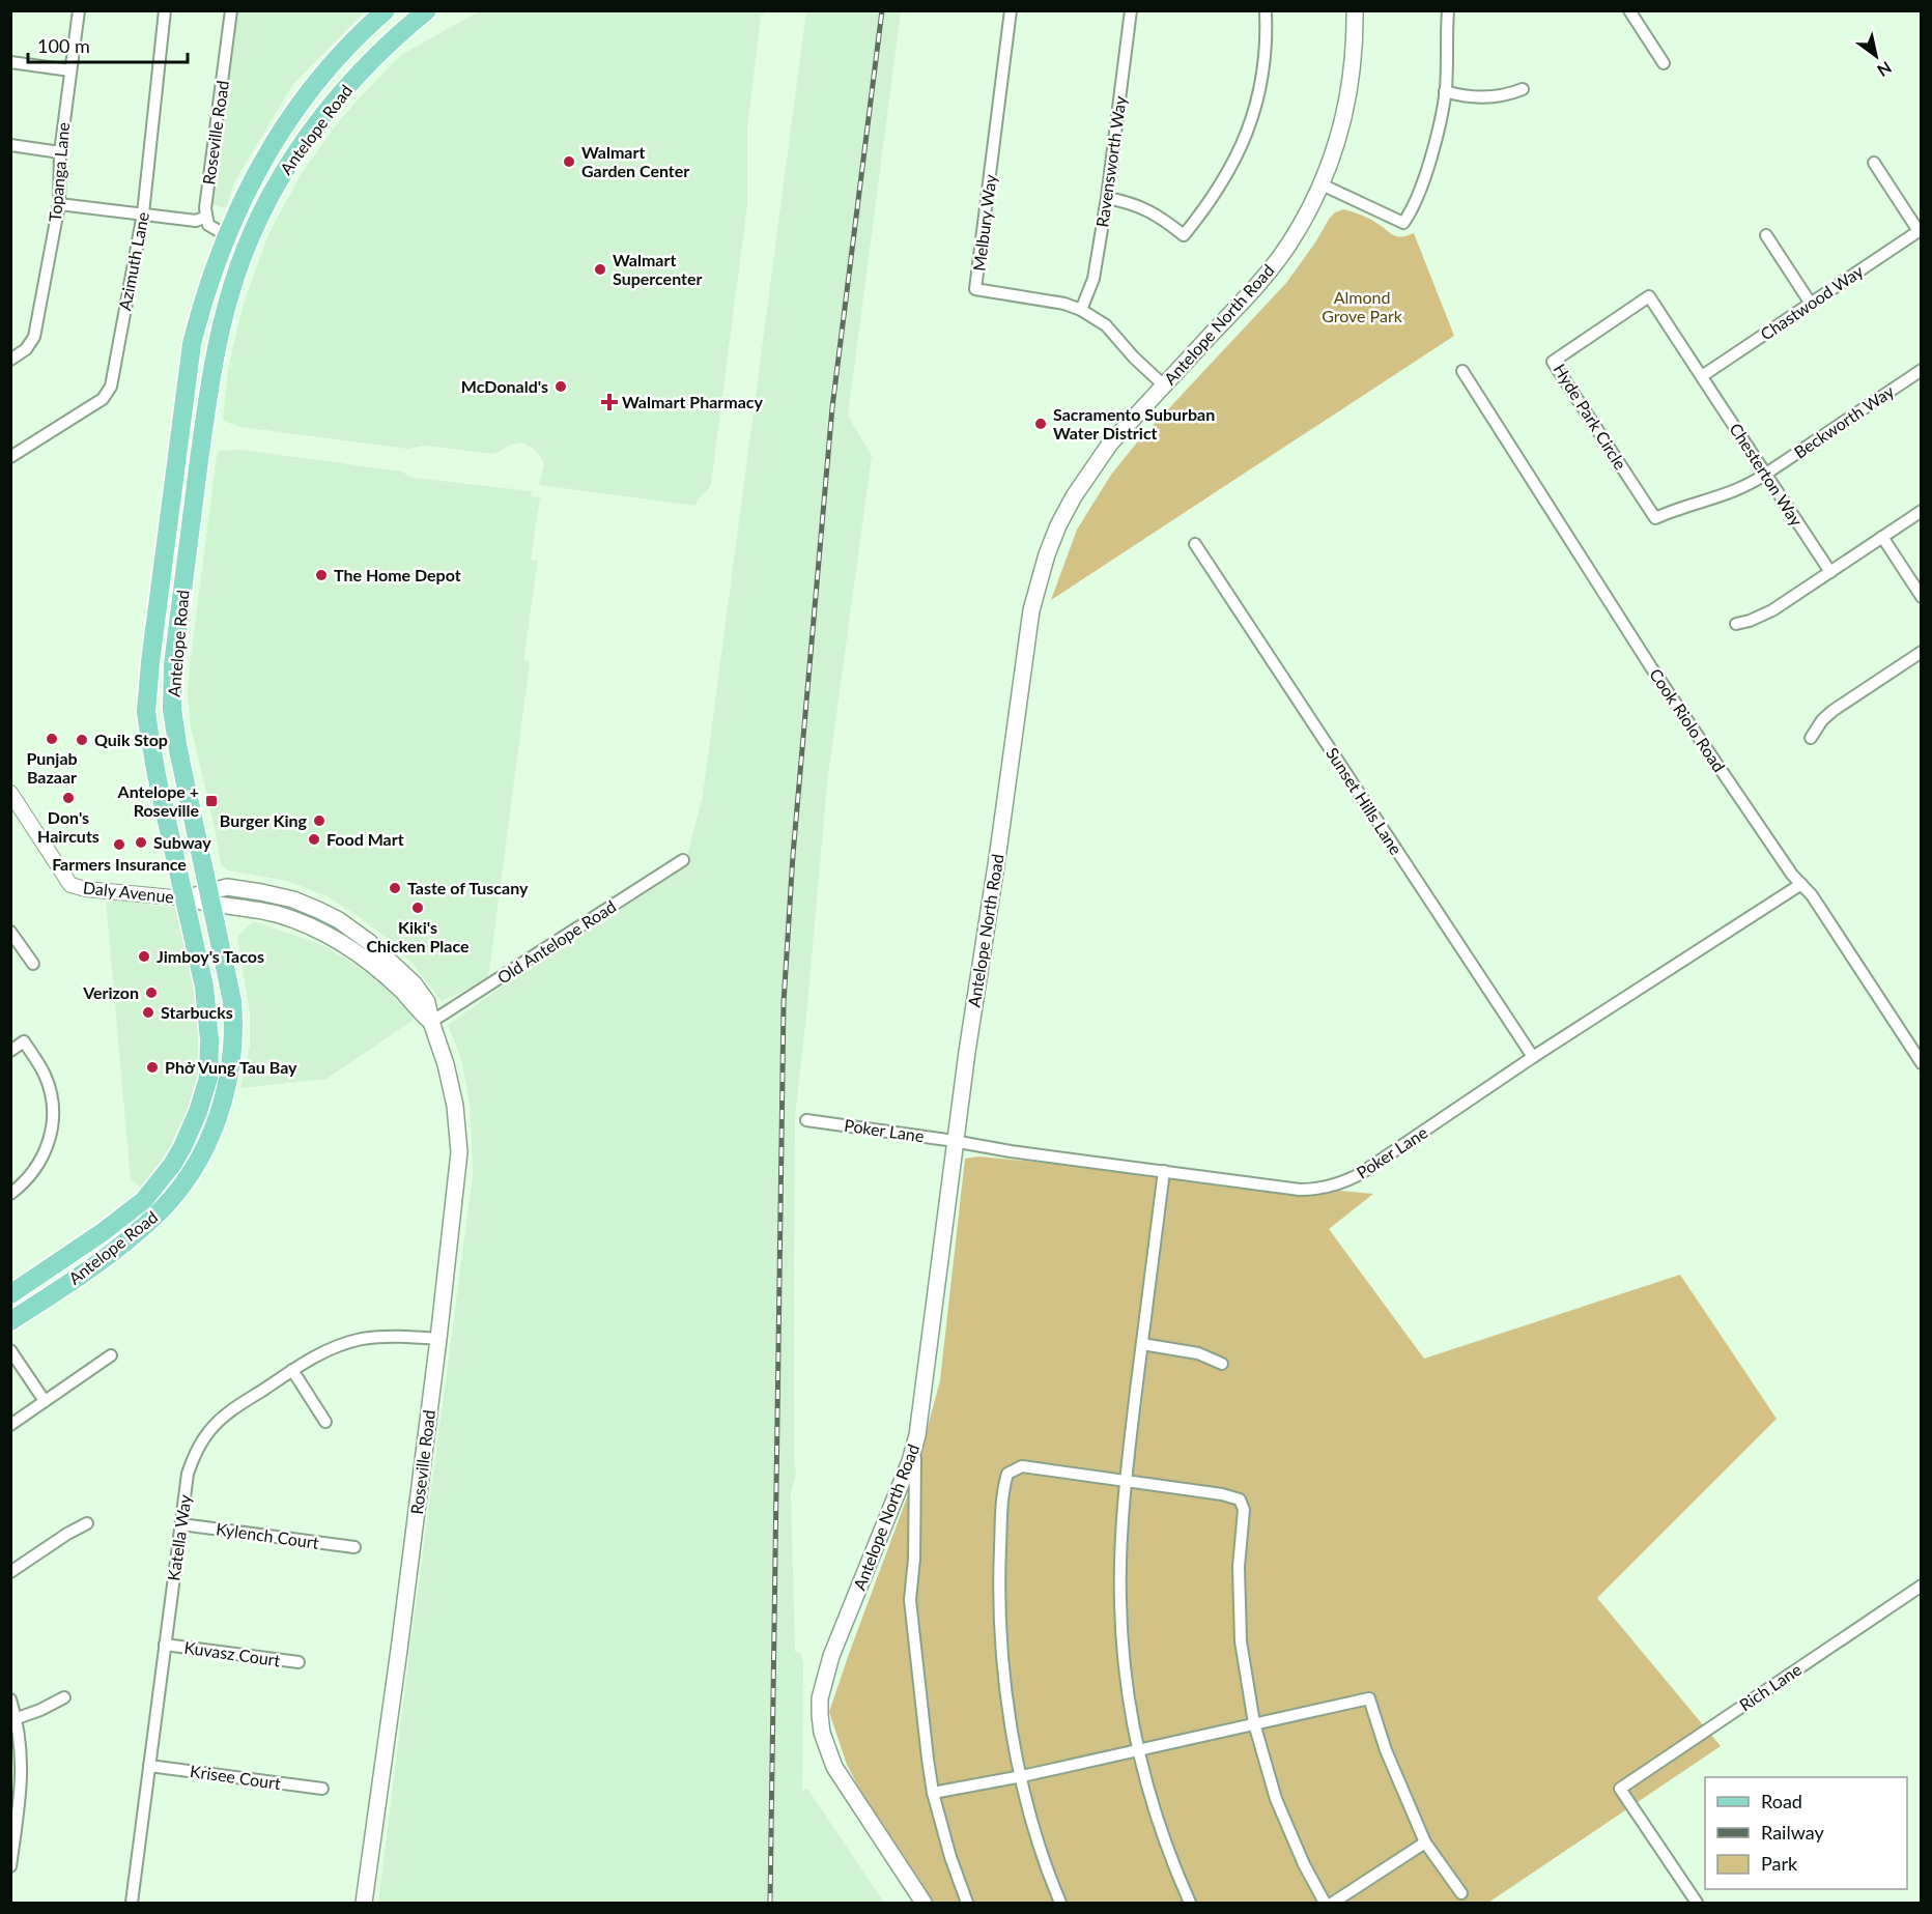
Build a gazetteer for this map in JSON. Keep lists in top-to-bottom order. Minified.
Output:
{"streets":{"main road":["Antelope Road","Roseville Road","Antelope North Road"],"street":["Ravensworth Way","Topanga Lane","Melbury Way","Azimuth Lane","Chastwood Way","Hyde Park Circle","Beckworth Way","Chesterton Way","Cook Riolo Road","Sunset Hills Lane","Daly Avenue","Old Antelope Road","Poker Lane","Kylench Court","Katella Way","Kuvasz Court","Rich Lane","Krisee Court"]},"crossings":[["Antelope Road","Roseville Road"],["Antelope Road","Daly Avenue"],["Roseville Road","Daly Avenue"],["Roseville Road","Old Antelope Road"],["Roseville Road","Katella Way"],["Ravensworth Way","Melbury Way"],["Melbury Way","Antelope North Road"],["Chastwood Way","Hyde Park Circle"],["Chastwood Way","Chesterton Way"],["Antelope North Road","Poker Lane"],["Hyde Park Circle","Beckworth Way"],["Hyde Park Circle","Chesterton Way"],["Beckworth Way","Chesterton Way"],["Cook Riolo Road","Poker Lane"],["Sunset Hills Lane","Poker Lane"],["Kylench Court","Katella Way"],["Katella Way","Kuvasz Court"],["Katella Way","Krisee Court"]],"parks":["Almond Grove Park"],"places":{"other":["Walmart Garden Center","Walmart Supercenter","McDonald's","Sacramento Suburban Water District","The Home Depot","Punjab Bazaar","Quik Stop","Don's Haircuts","Burger King","Food Mart","Subway","Farmers Insurance","Taste of Tuscany","Kiki's Chicken Place","Jimboy's Tacos","Verizon","Starbucks","Phở Vung Tau Bay"],"health":["Walmart Pharmacy"],"transit":["Antelope + Roseville"]},"legend":["Road","Railway","Park"],"scale_bar":"100 m","north":"bottom right"}
